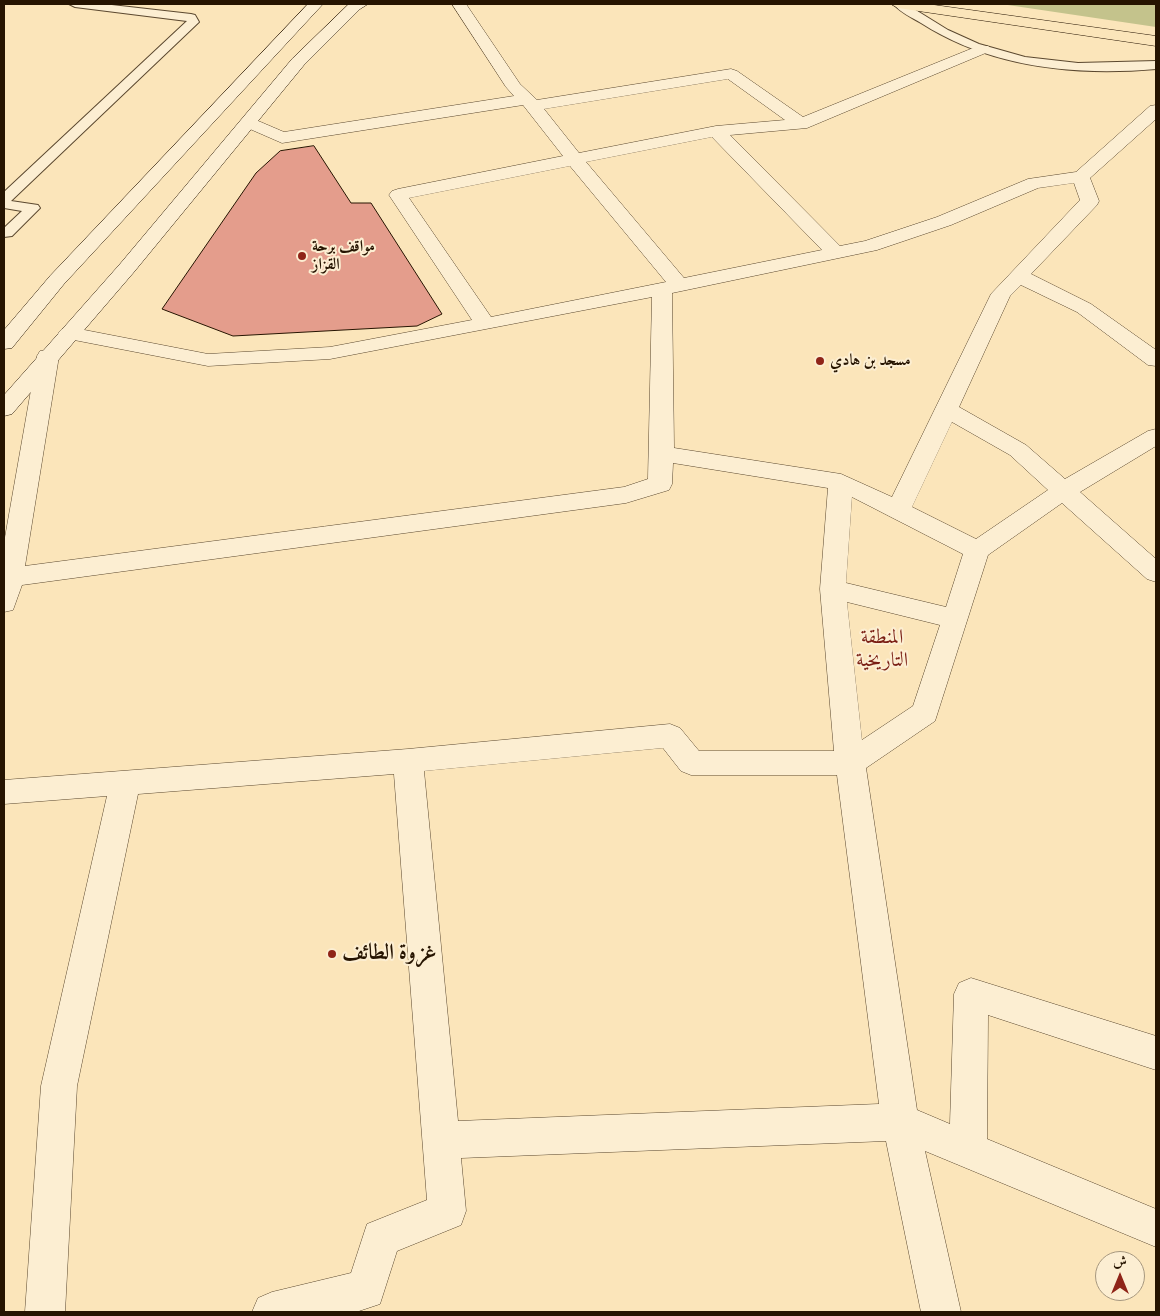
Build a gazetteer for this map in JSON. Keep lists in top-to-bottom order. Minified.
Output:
{"districts":["المنطقة التاريخية"],"places":["مواقف برحة القزاز","مسجد بن هادي","غزوة الطائف"],"north":"top"}
